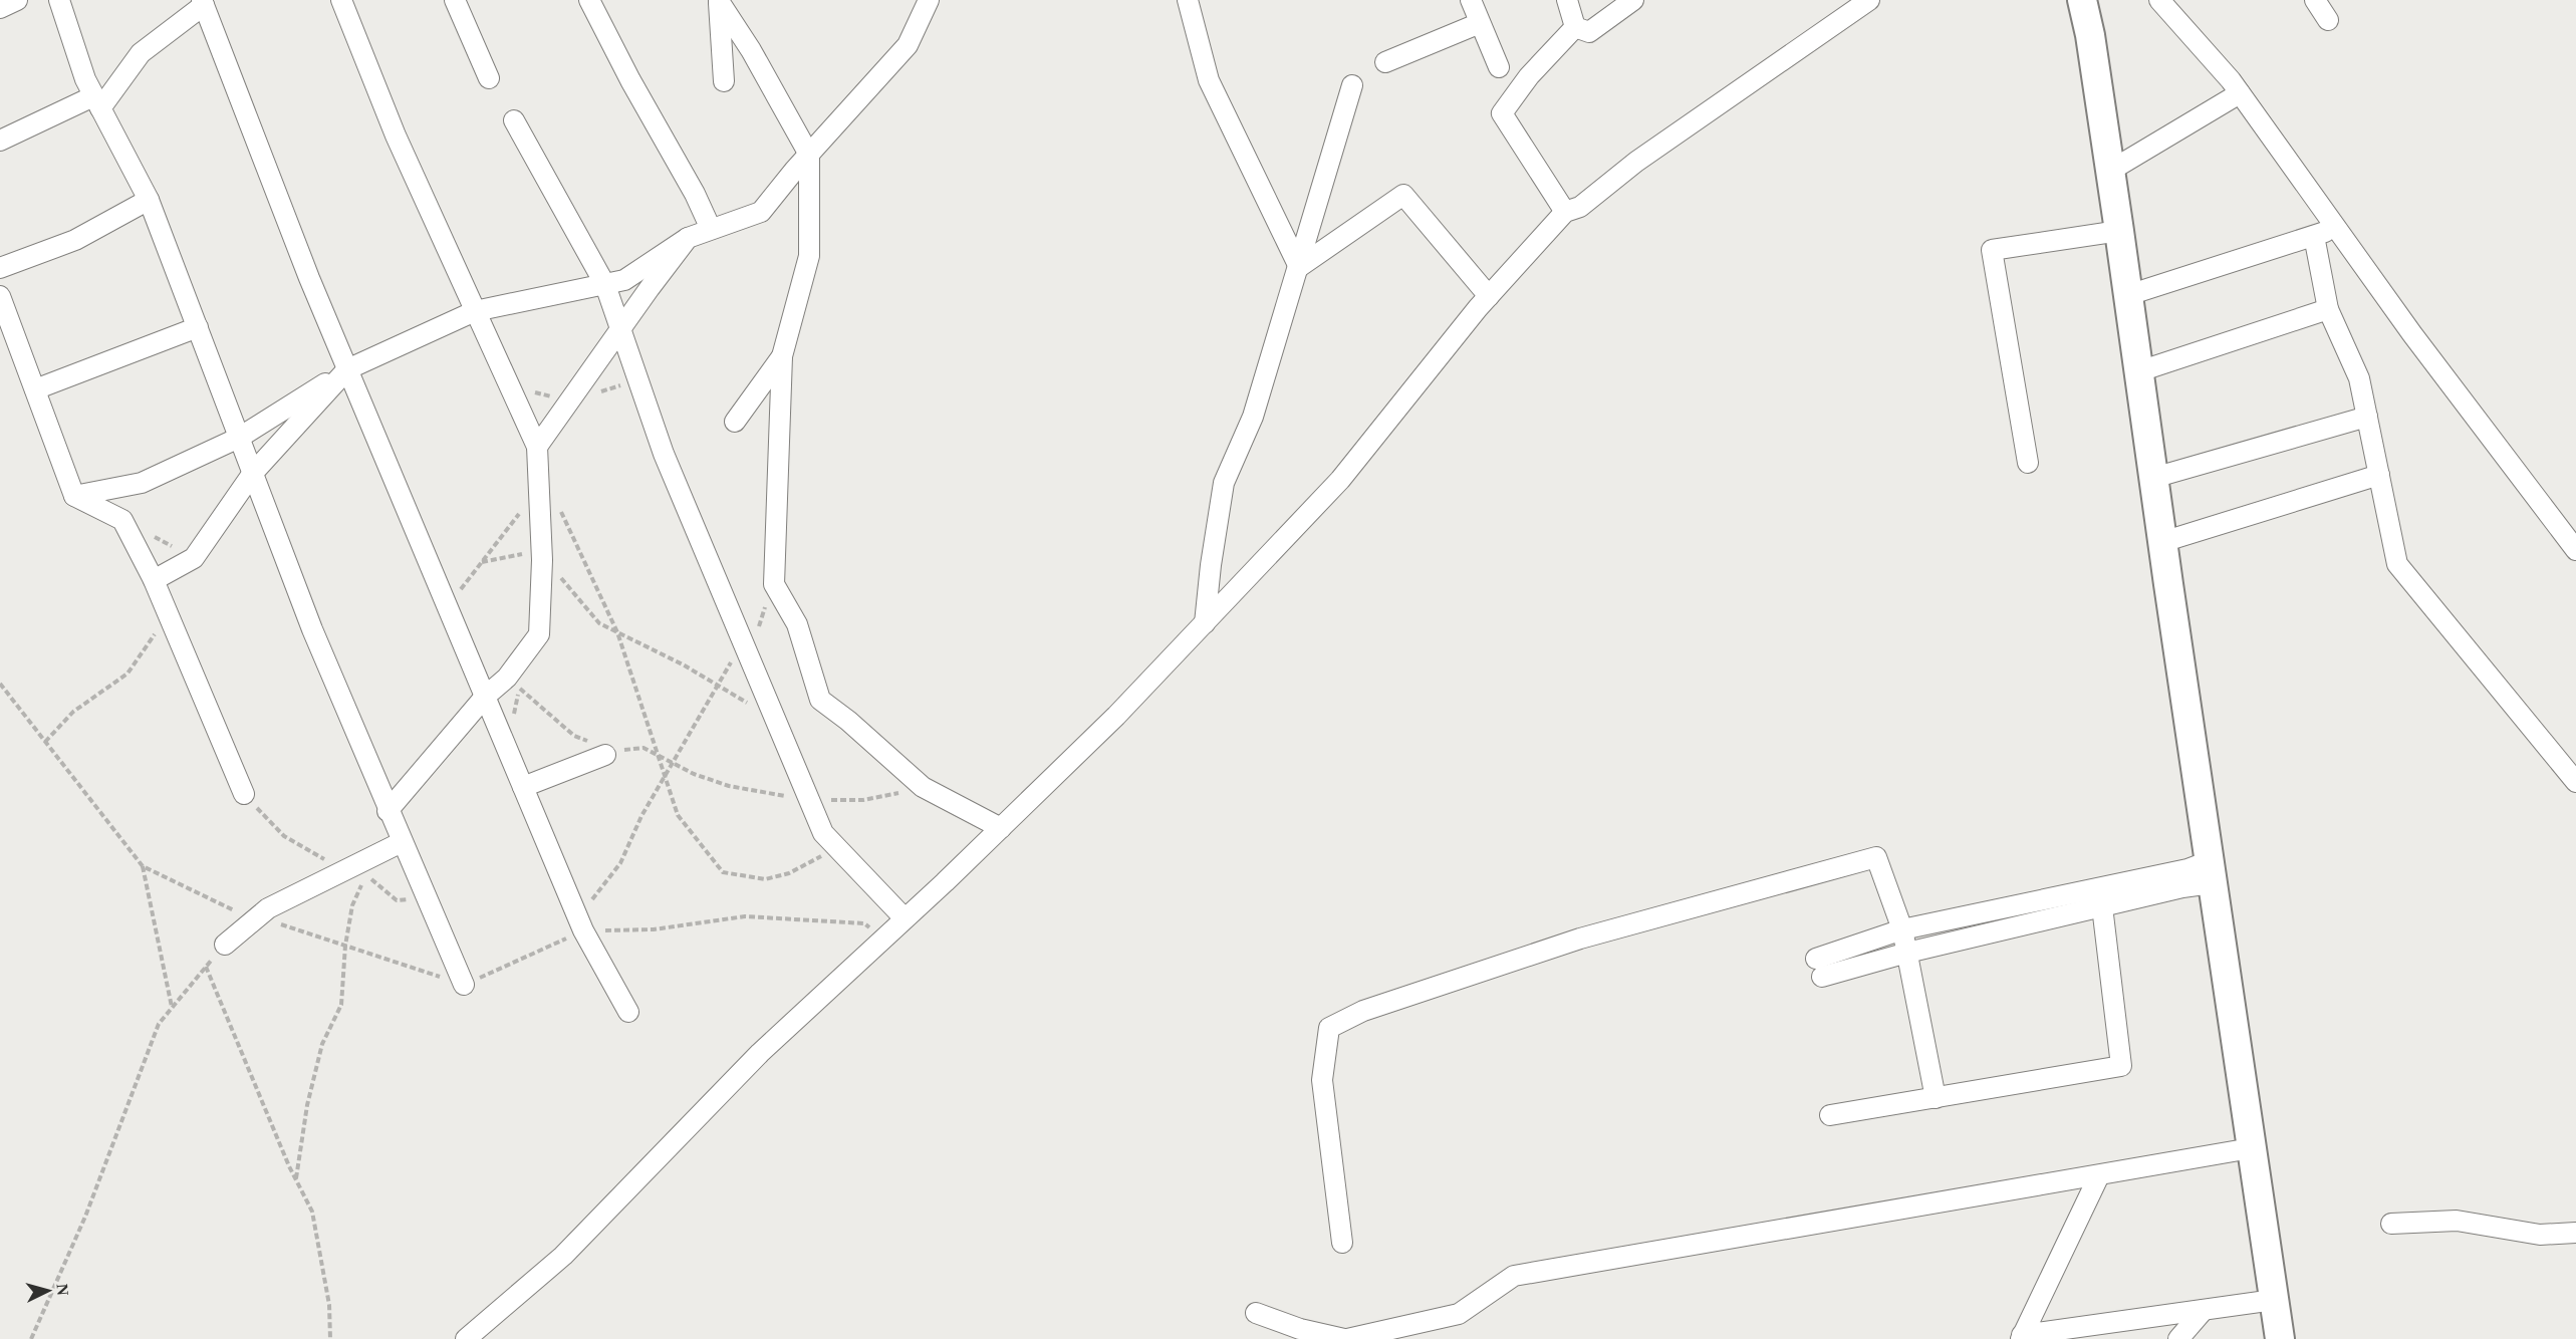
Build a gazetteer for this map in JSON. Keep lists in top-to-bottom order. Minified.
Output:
{"north":"right"}
